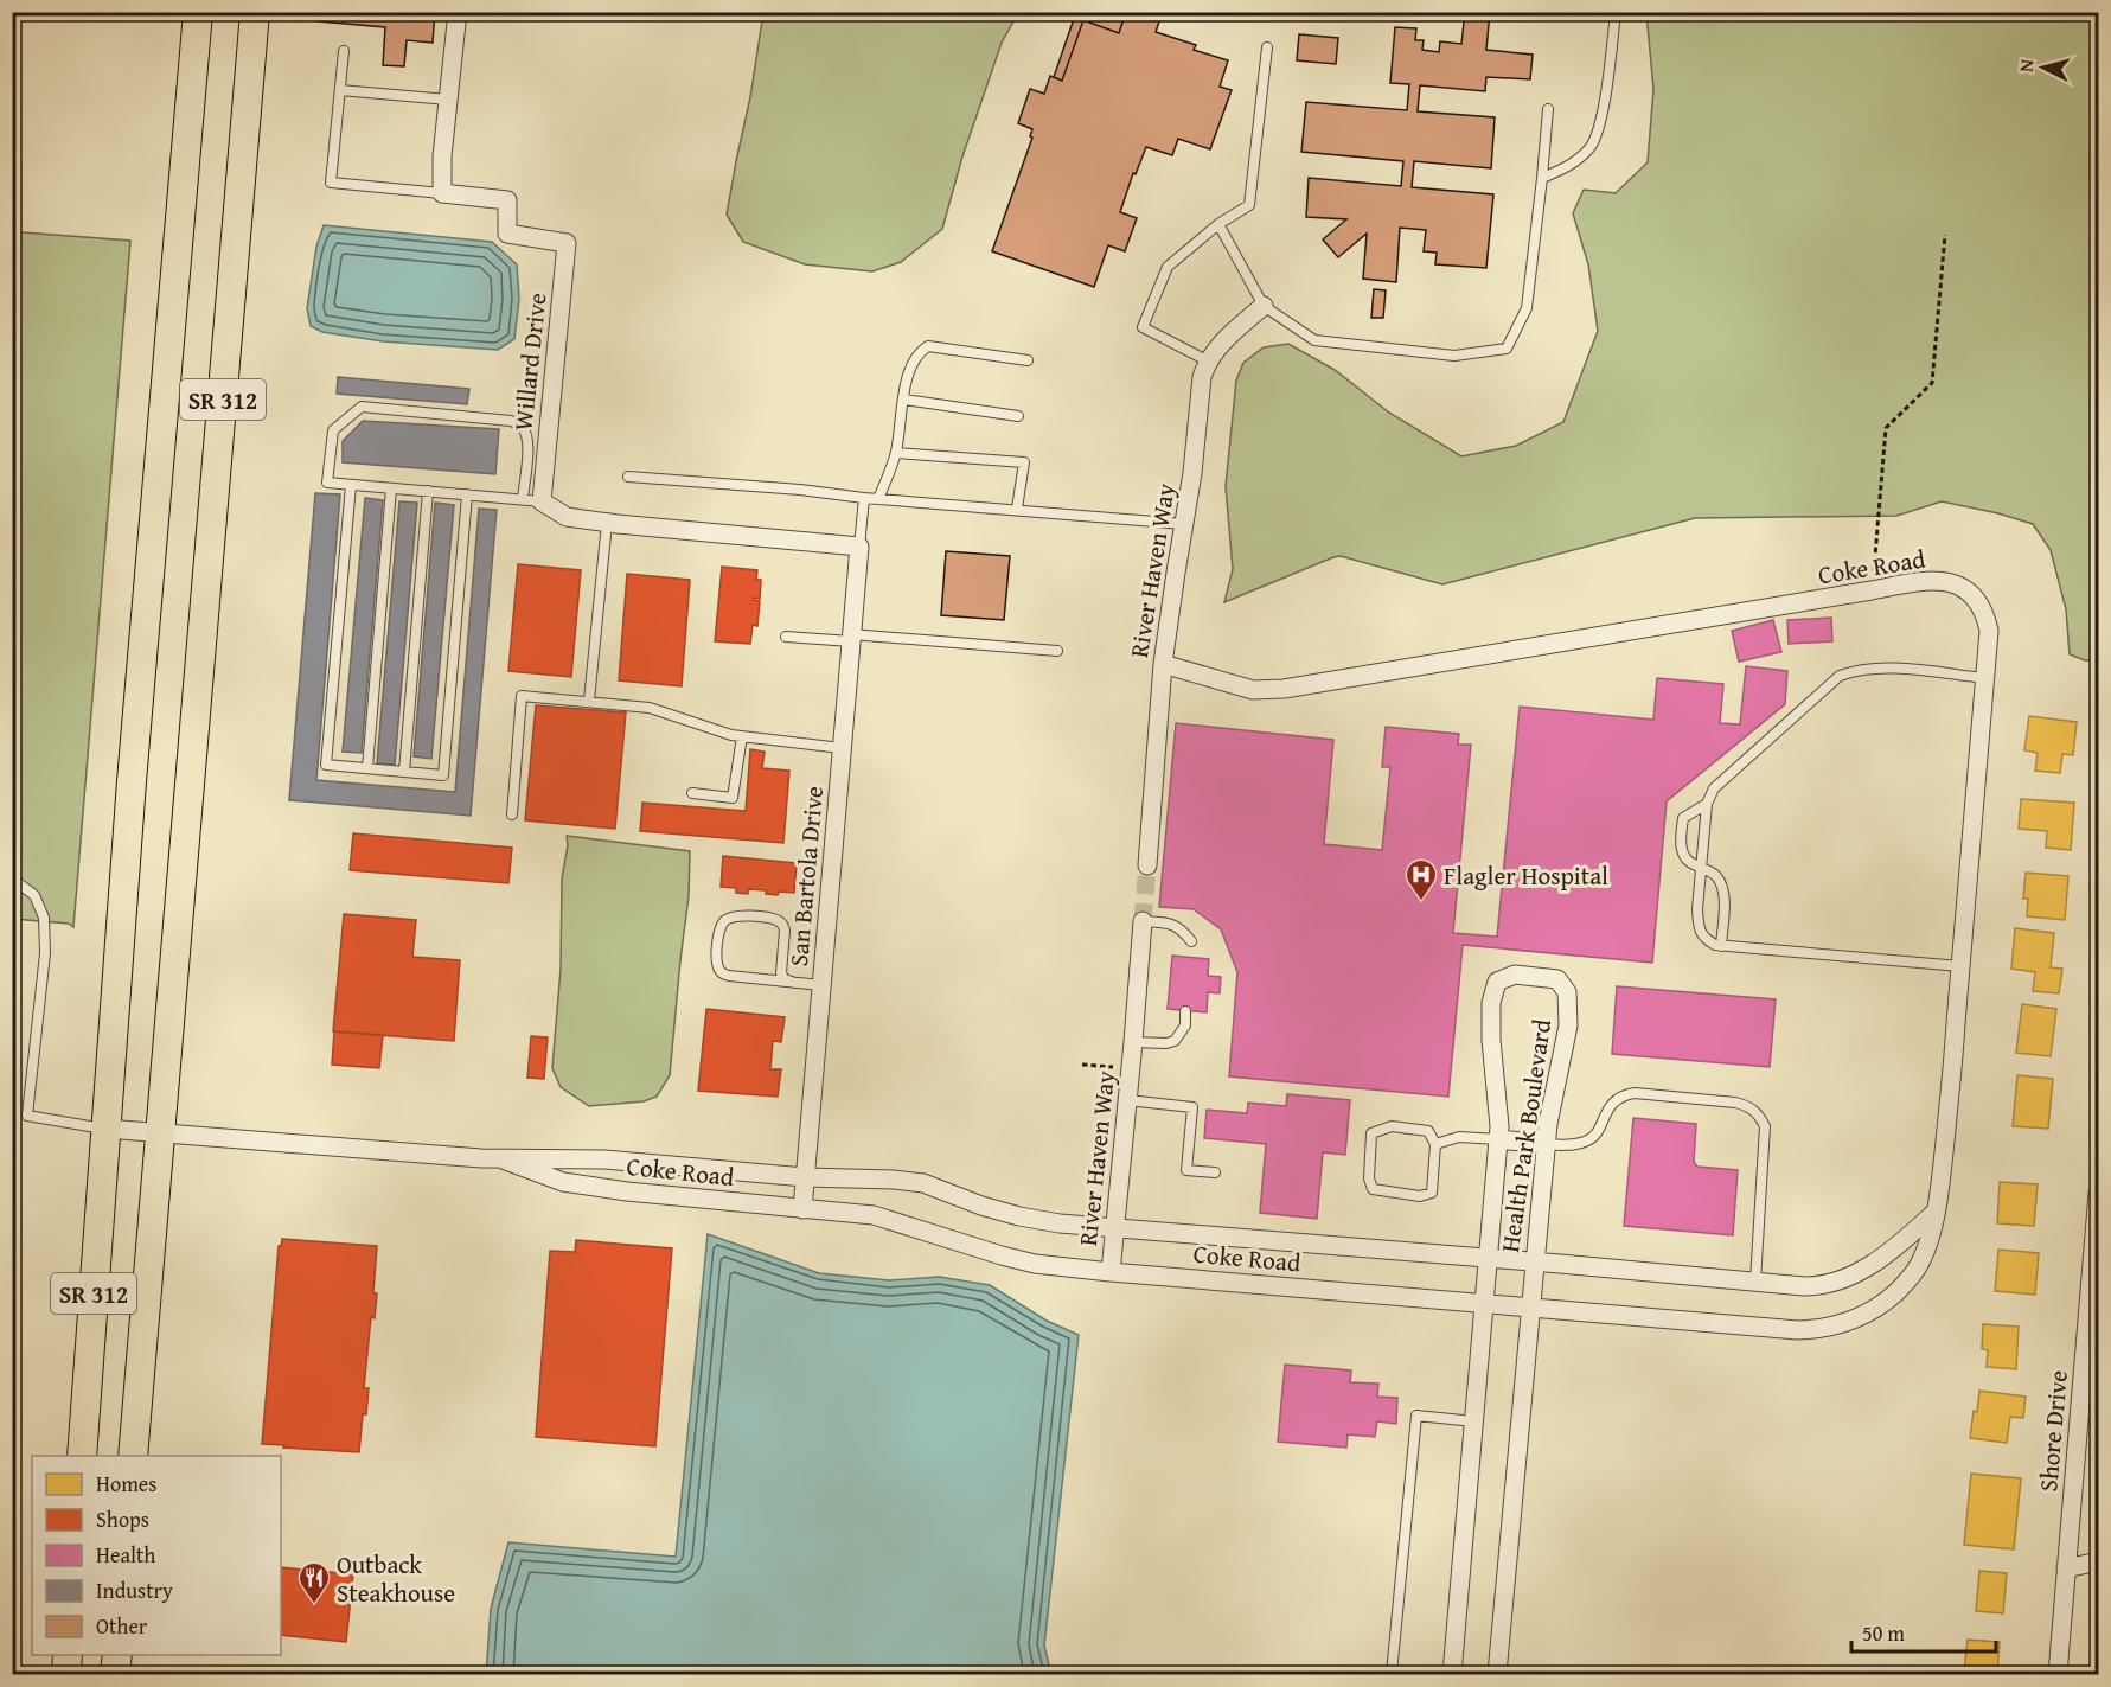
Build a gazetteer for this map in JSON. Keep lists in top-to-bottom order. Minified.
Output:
{"streets":{"main road":["SR 312"],"street":["Willard Drive","Coke Road","River Haven Way","San Bartola Drive","Health Park Boulevard","Shore Drive"]},"crossings":[["SR 312","Coke Road"],["Coke Road","River Haven Way"],["Coke Road","San Bartola Drive"],["Coke Road","Health Park Boulevard"]],"places":{"hospital":["Flagler Hospital"],"restaurant":["Outback Steakhouse"]},"legend":["Homes","Shops","Health","Industry","Other"],"scale_bar":"50 m","north":"left"}
